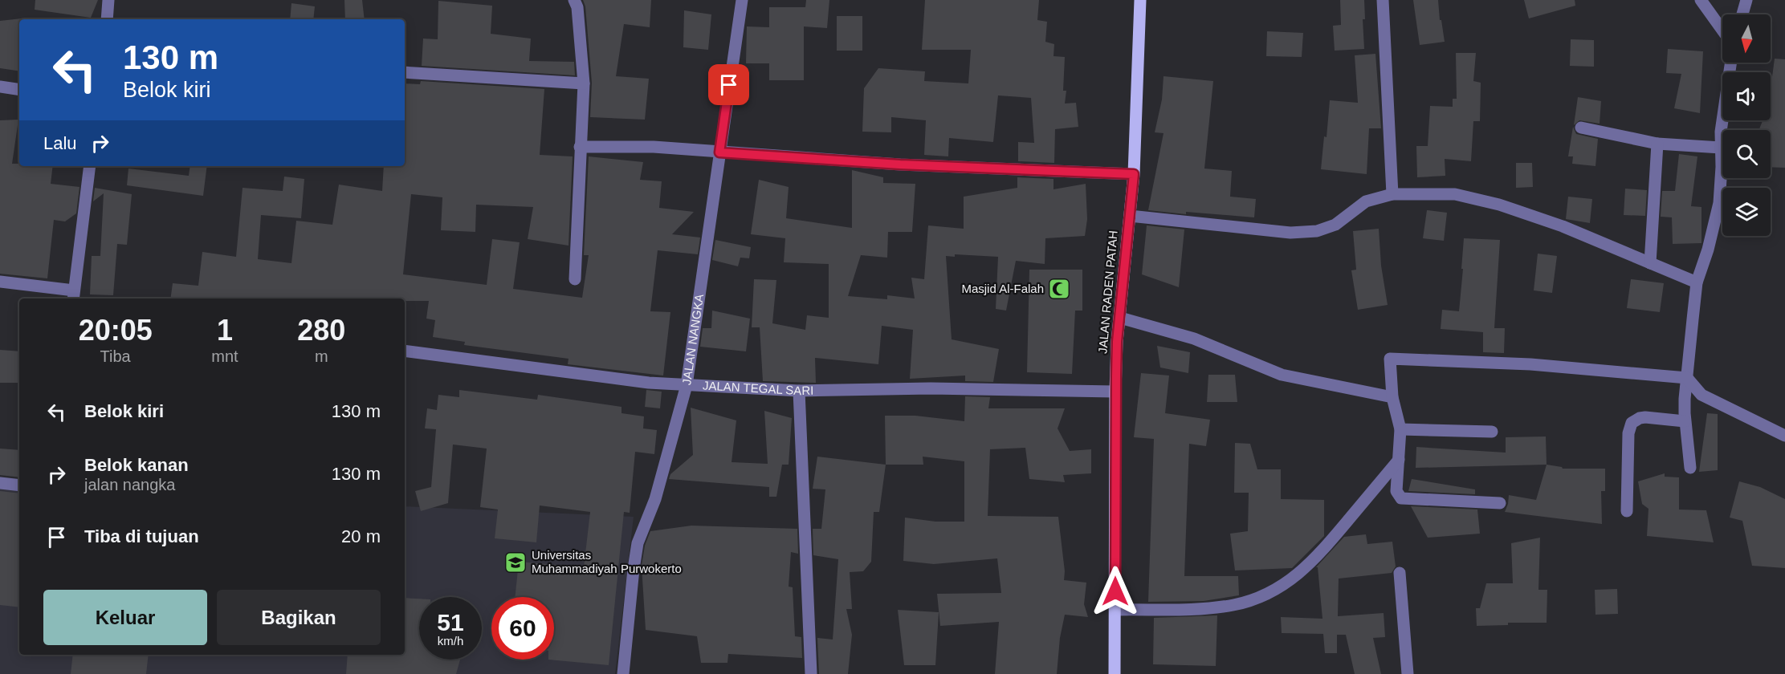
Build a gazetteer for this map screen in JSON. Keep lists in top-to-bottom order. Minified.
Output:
{"streets":{"main road":["JALAN RADEN PATAH"],"street":["JALAN NANGKA","JALAN TEGAL SARI"]},"crossings":[["JALAN RADEN PATAH","JALAN TEGAL SARI"],["JALAN NANGKA","JALAN TEGAL SARI"]],"places":{"mosque":["Masjid Al-Falah"],"school or university":["Universitas Muhammadiyah Purwokerto"]},"north":"bottom","page":{"turn":["130 m","Belok kiri"],"then":"Lalu","eta":["20:05","Tiba","1","mnt","280","m"],"list":[{"name":"Belok kiri","value":"130 m"},{"name":"Belok kanan","note":"jalan nangka","value":"130 m"},{"name":"Tiba di tujuan","value":"20 m"}],"buttons":["Keluar","Bagikan"],"speed":"51 km/h","limit":"60"}}
